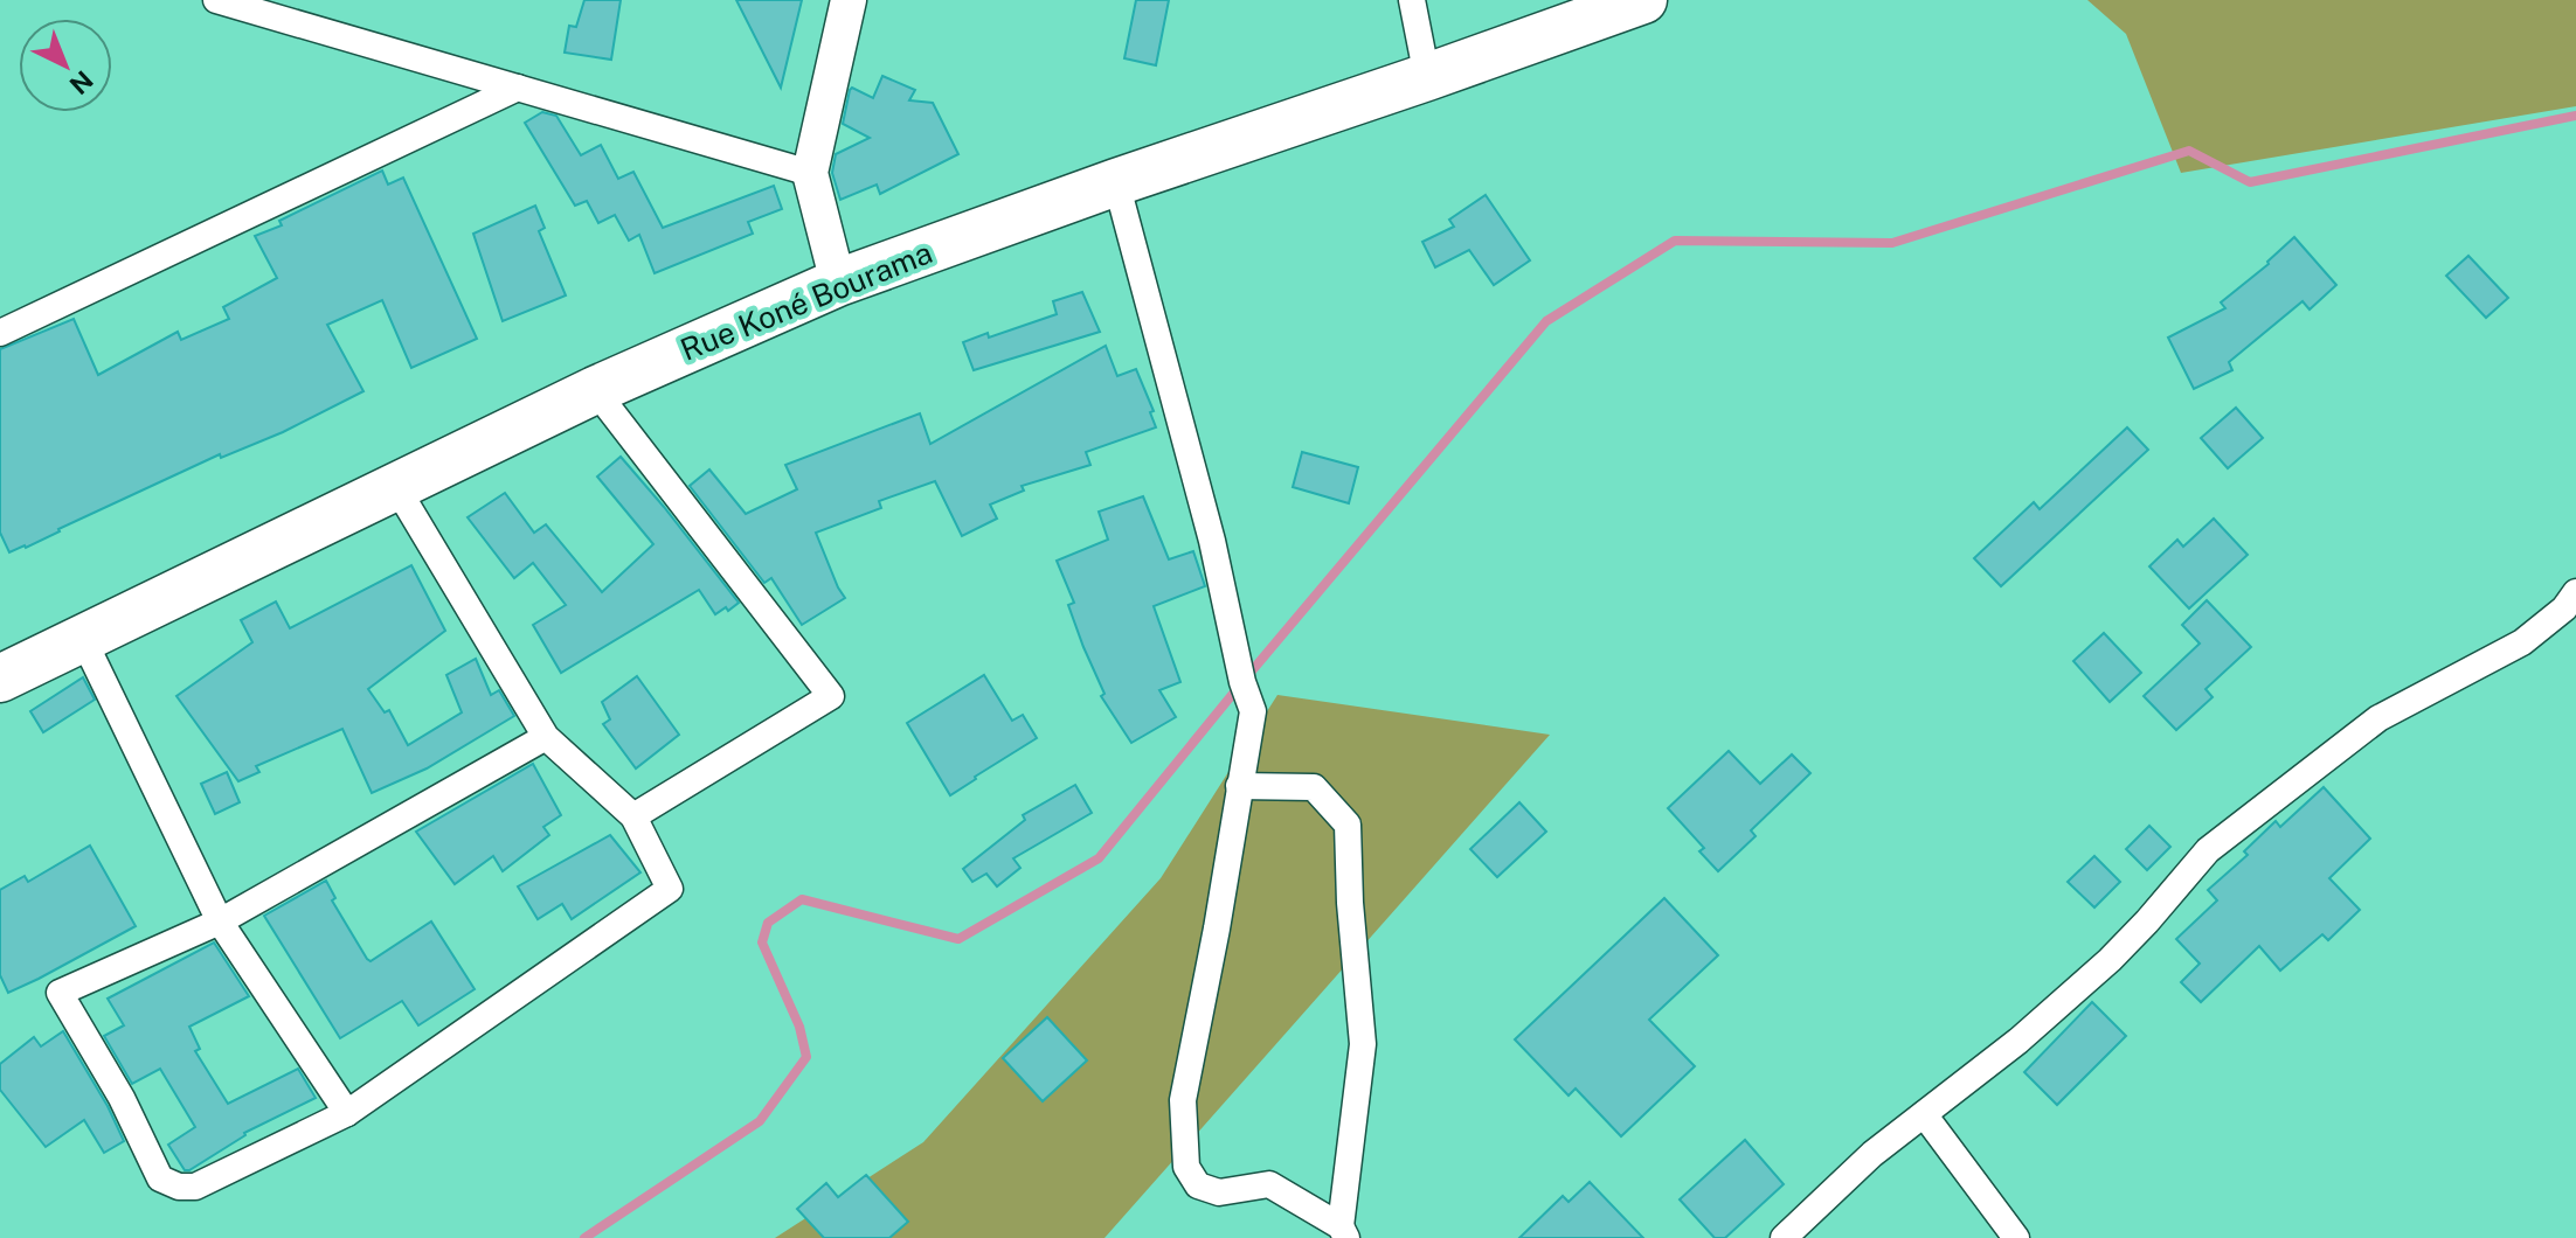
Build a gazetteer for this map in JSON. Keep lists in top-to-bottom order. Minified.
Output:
{"streets":{"highway":["Rue Koné Bourama"]},"north":"bottom right"}
